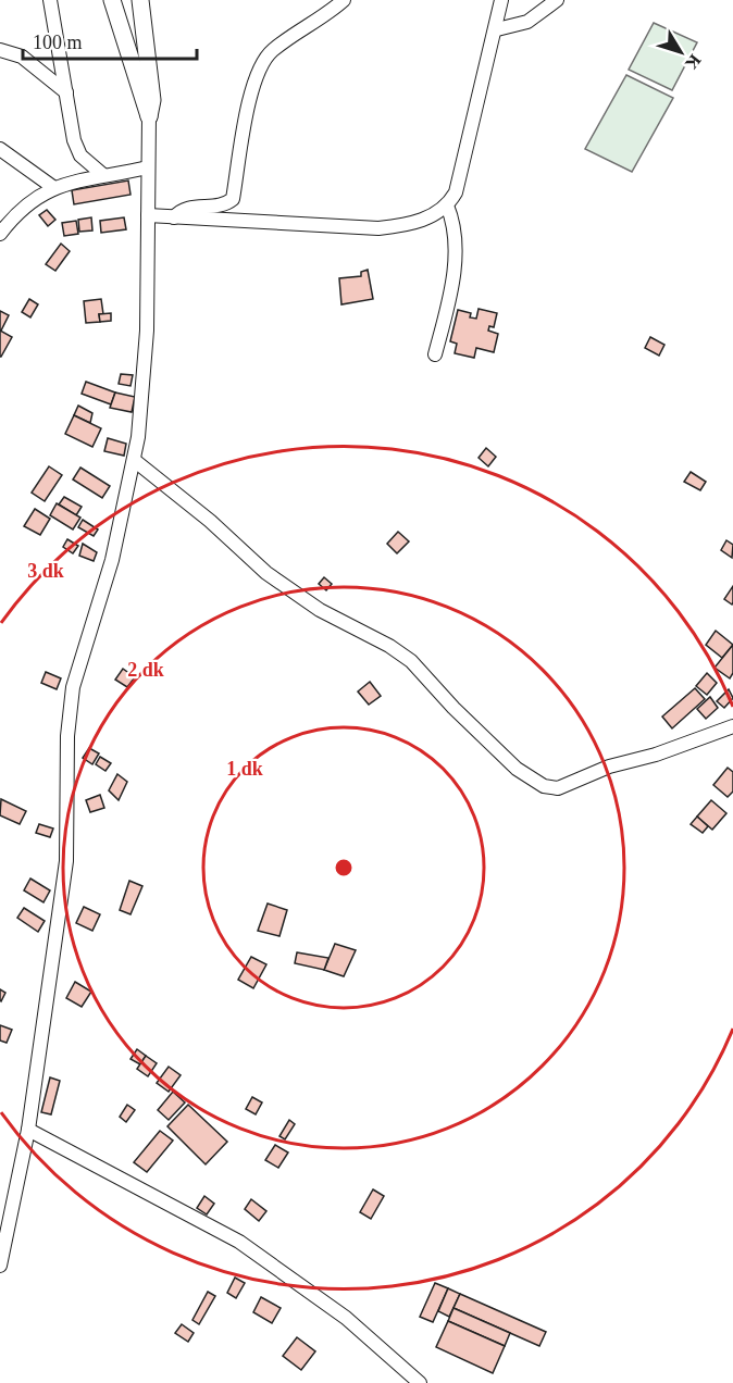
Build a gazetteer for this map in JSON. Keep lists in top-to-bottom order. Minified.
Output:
{"scale_bar":"100 m","north":"bottom right","rings":["3 dk","2 dk","1 dk"]}
